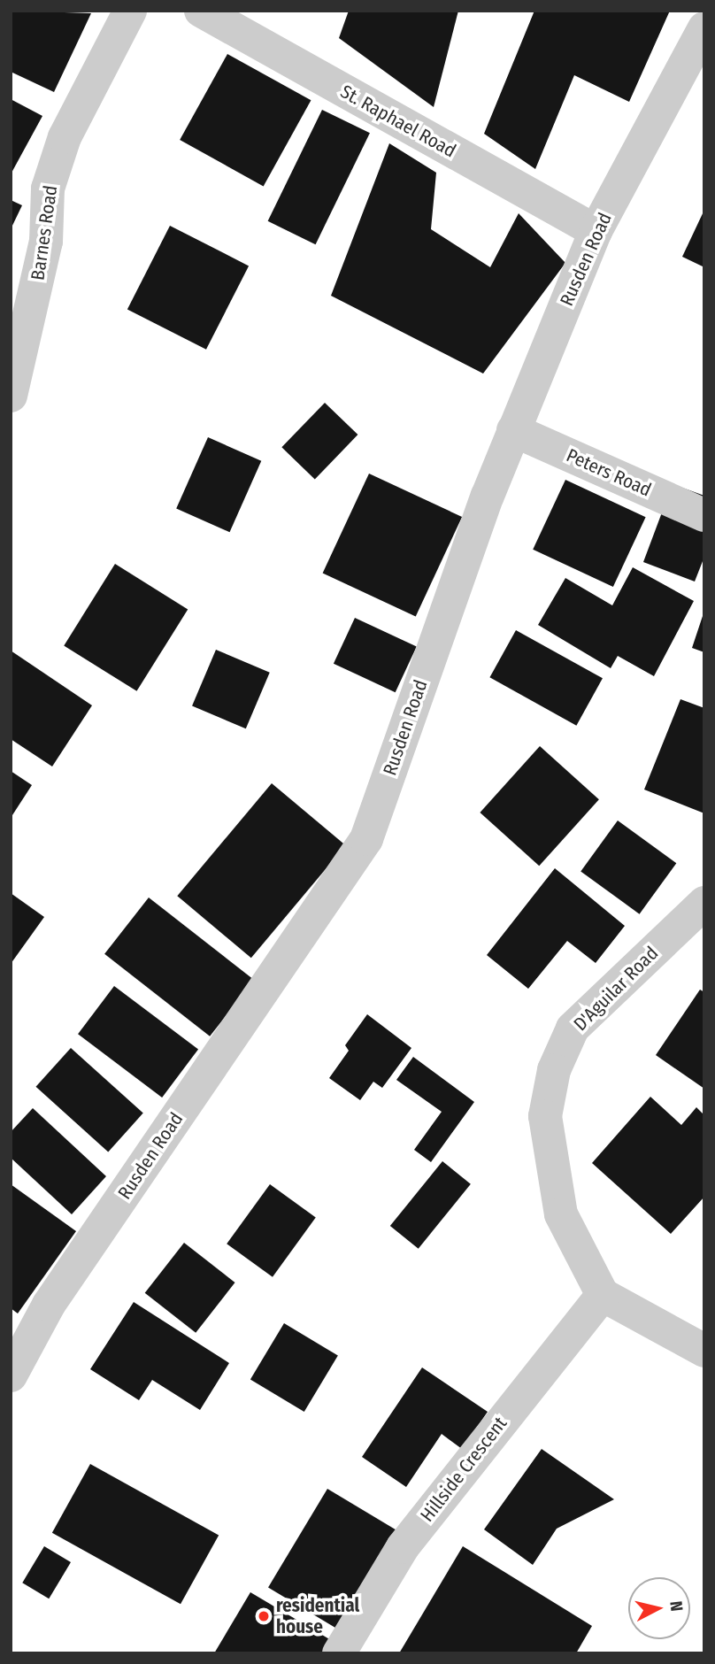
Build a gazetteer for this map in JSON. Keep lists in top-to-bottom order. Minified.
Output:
{"streets":{"street":["St. Raphael Road","Barnes Road","Rusden Road","Peters Road","D'Aguilar Road","Hillside Crescent"]},"crossings":[["St. Raphael Road","Rusden Road"],["Rusden Road","Peters Road"],["D'Aguilar Road","Hillside Crescent"]],"places":["residential house"],"north":"right"}
